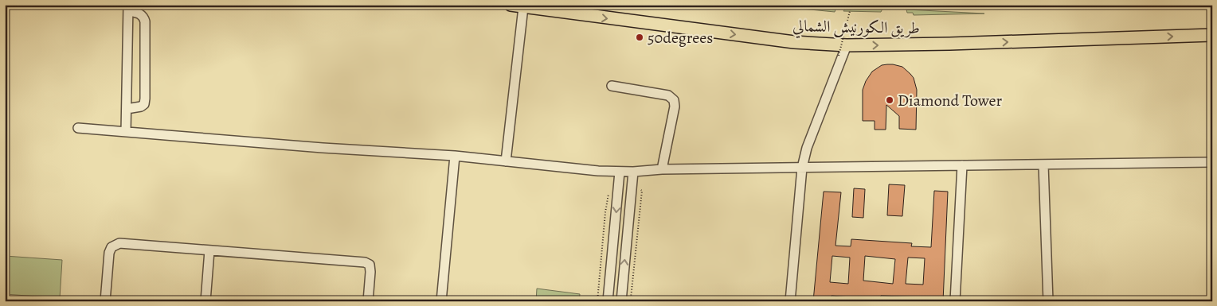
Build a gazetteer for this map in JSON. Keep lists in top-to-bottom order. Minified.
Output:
{"streets":{"main road":["طريق الكورنيش الشمالي"]},"one_way":["طريق الكورنيش الشمالي"],"places":["50degrees","Diamond Tower"]}
